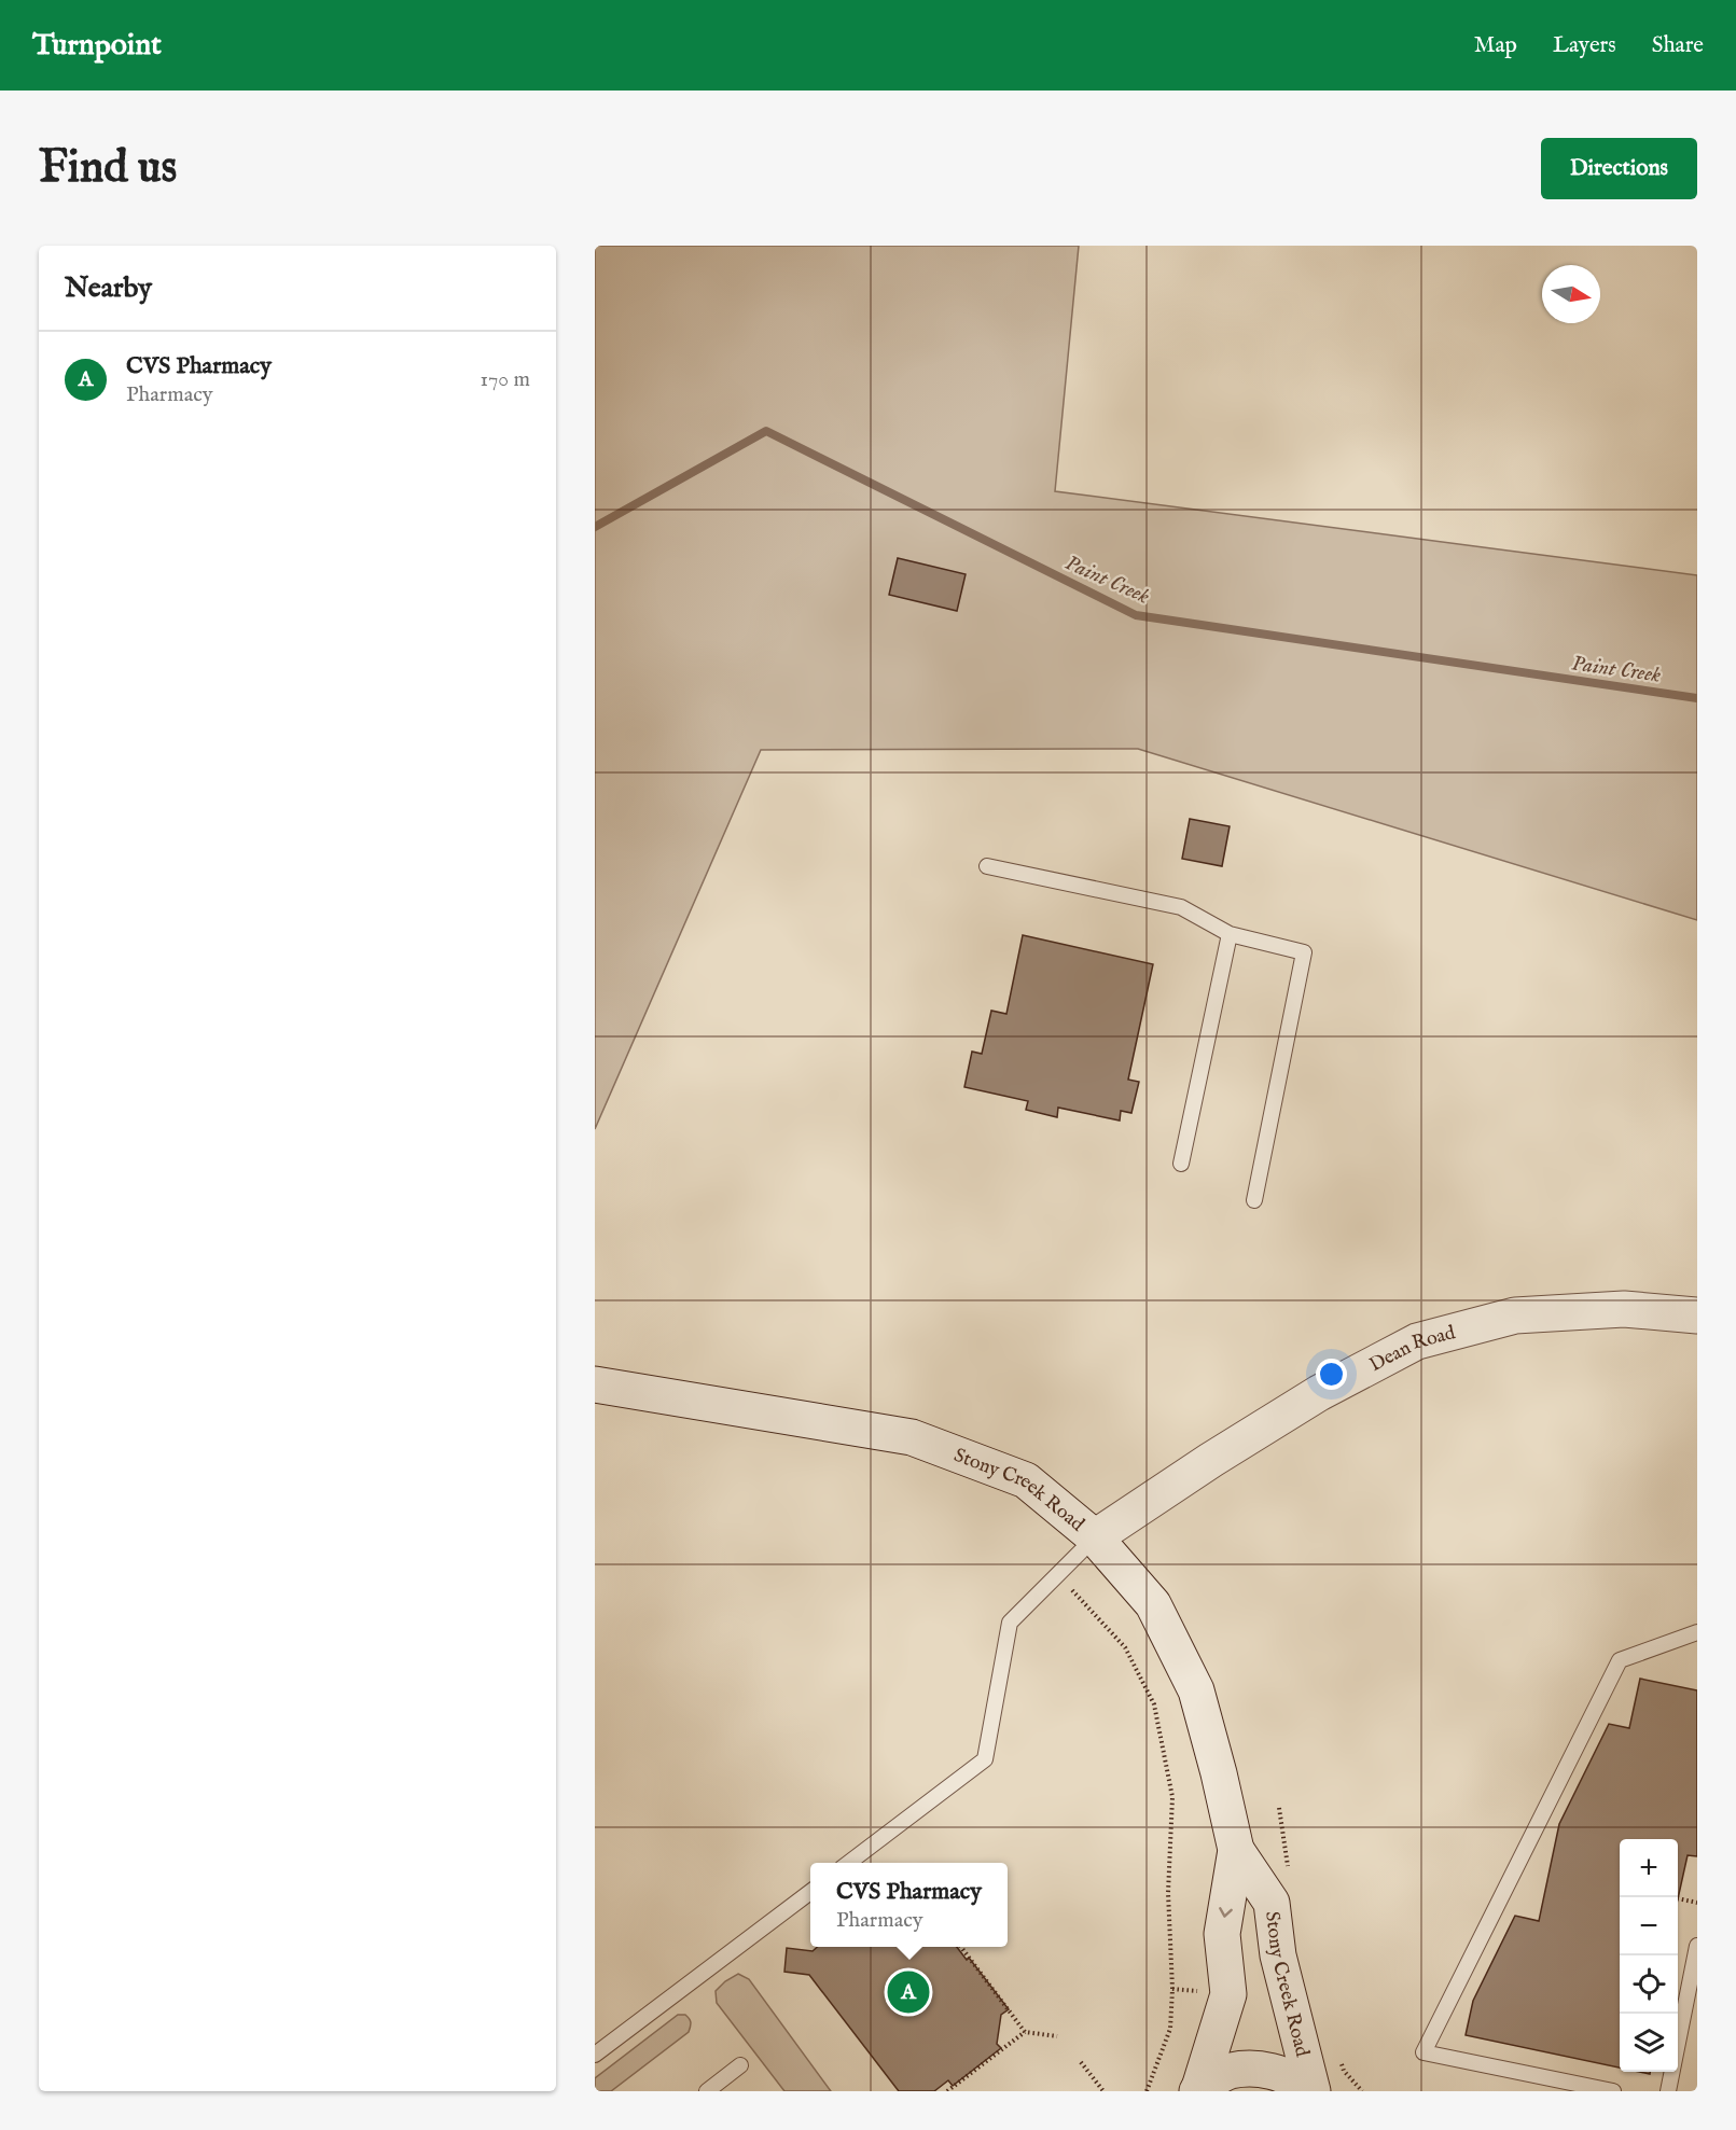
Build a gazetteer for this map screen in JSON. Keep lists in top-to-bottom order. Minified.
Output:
{"streets":{"main road":["Dean Road","Stony Creek Road"]},"crossings":[["Dean Road","Stony Creek Road"]],"water":["Paint Creek"],"north":"right","page":{"header":"Turnpoint","nav":["Map","Layers","Share"],"buttons":"Directions","title":"Find us","heading":"Nearby","list":[{"mark":"A","name":"CVS Pharmacy","note":"Pharmacy","value":"170 m"}],"map_buttons":["+","−"],"popup":["CVS Pharmacy","Pharmacy"],"pins":"A"}}
